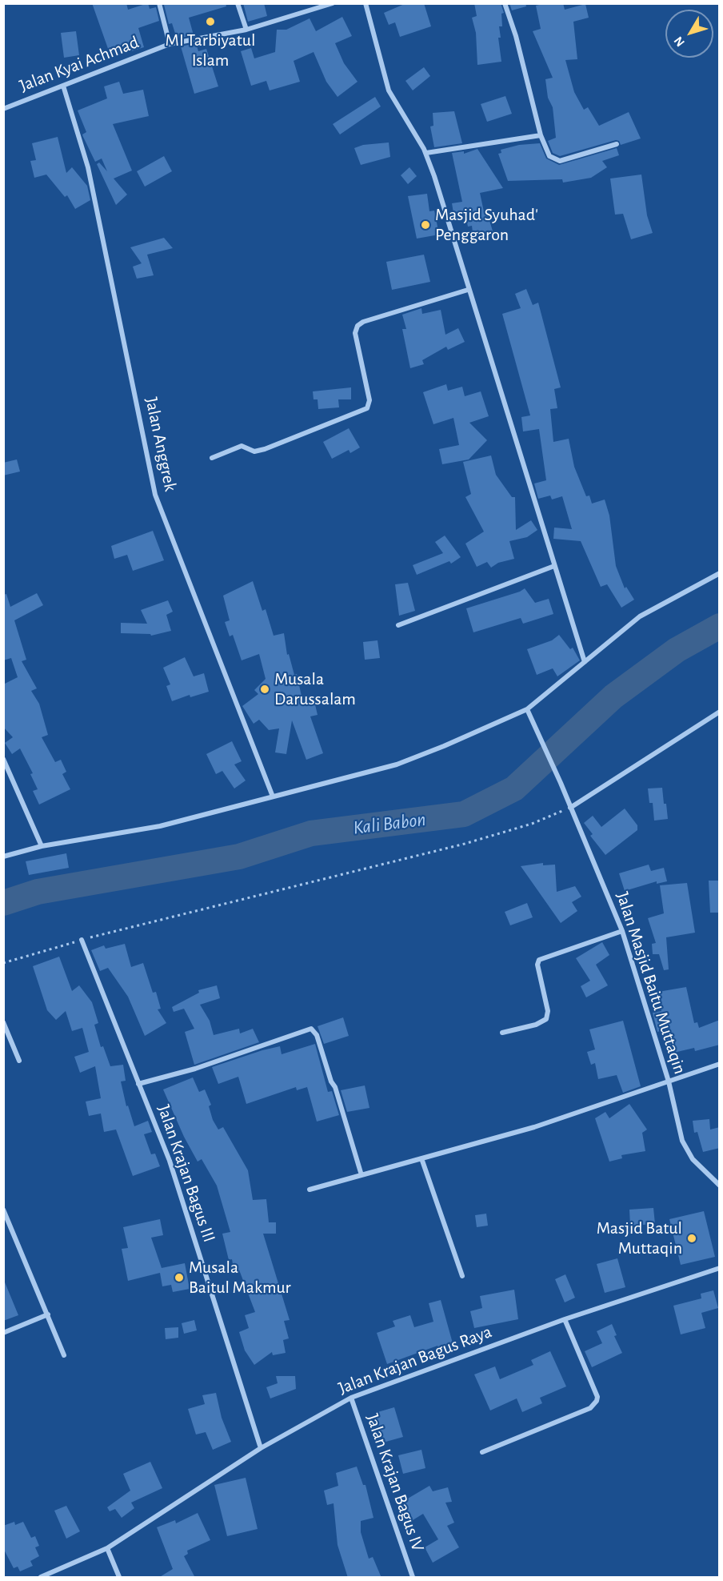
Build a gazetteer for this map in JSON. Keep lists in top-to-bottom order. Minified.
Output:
{"streets":{"street":["Jalan Kyai Achmad","Jalan Anggrek","Jalan Masjid Baitu Muttaqin","Jalan Krajan Bagus III","Jalan Krajan Bagus Raya","Jalan Krajan Bagus IV"]},"crossings":[["Jalan Kyai Achmad","Jalan Anggrek"],["Jalan Krajan Bagus III","Jalan Krajan Bagus Raya"],["Jalan Krajan Bagus Raya","Jalan Krajan Bagus IV"]],"water":["Kali Babon"],"places":["MI Tarbiyatul Islam","Masjid Syuhad' Penggaron","Musala Darussalam","Masjid Batul Muttaqin","Musala Baitul Makmur"],"north":"bottom left"}
